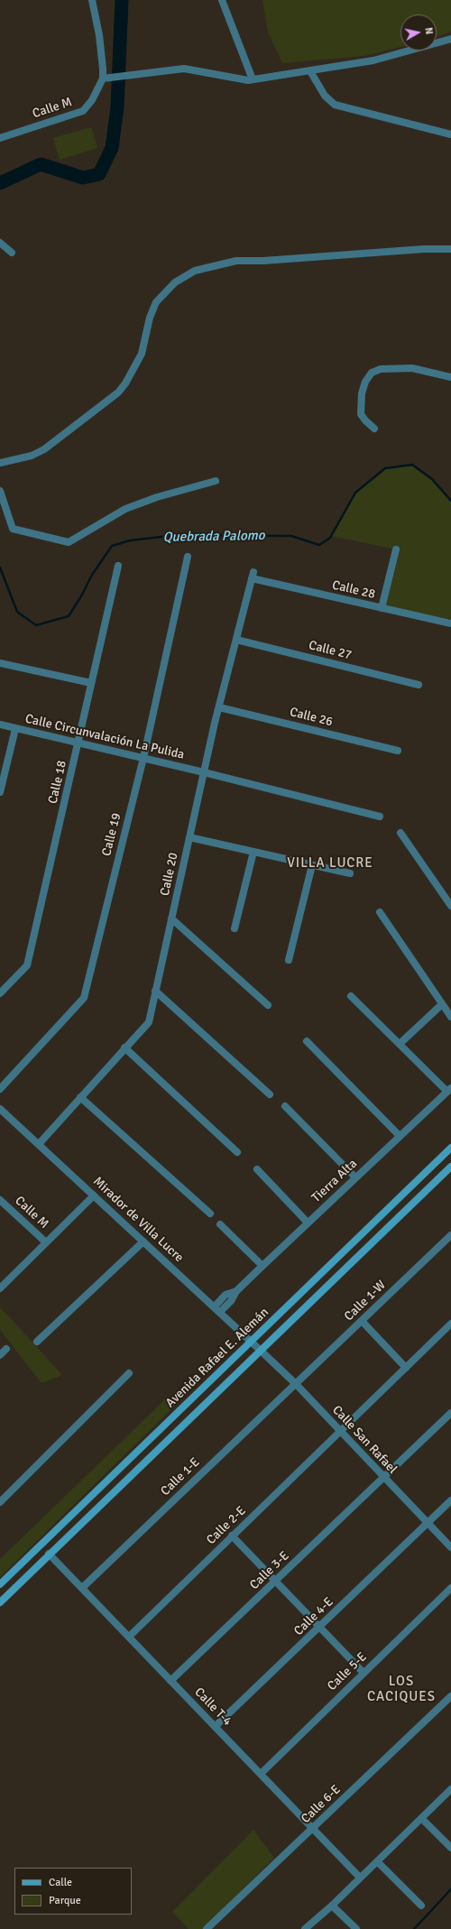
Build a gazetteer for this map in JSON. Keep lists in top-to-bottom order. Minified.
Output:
{"streets":{"main road":["Avenida Rafael E. Alemán"],"street":["Calle M","Calle 28","Calle 27","Calle 26","Calle Circunvalación La Pulida","Calle 18","Calle 19","Calle 20","Tierra Alta","Mirador de Villa Lucre","Calle 1-W","Calle San Rafael","Calle 1-E","Calle 2-E","Calle 3-E","Calle 4-E","Calle 5-E","Calle T-4","Calle 6-E"]},"crossings":[["Calle 28","Calle 20"],["Calle 27","Calle 20"],["Calle 26","Calle 20"],["Calle Circunvalación La Pulida","Calle 18"],["Calle Circunvalación La Pulida","Calle 19"],["Calle Circunvalación La Pulida","Calle 20"],["Calle 20","Mirador de Villa Lucre"],["Tierra Alta","Mirador de Villa Lucre"],["Mirador de Villa Lucre","Avenida Rafael E. Alemán"],["Mirador de Villa Lucre","Calle San Rafael"],["Calle 1-W","Calle San Rafael"],["Calle 1-W","Calle 1-E"],["Avenida Rafael E. Alemán","Calle San Rafael"],["Avenida Rafael E. Alemán","Calle T-4"],["Calle San Rafael","Calle 1-E"],["Calle San Rafael","Calle 2-E"],["Calle San Rafael","Calle 3-E"],["Calle San Rafael","Calle 4-E"],["Calle 1-E","Calle T-4"],["Calle 2-E","Calle T-4"],["Calle 3-E","Calle T-4"],["Calle 4-E","Calle T-4"],["Calle 5-E","Calle T-4"],["Calle T-4","Calle 6-E"]],"districts":["VILLA LUCRE","LOS CACIQUES"],"water":["Quebrada Palomo"],"legend":["Calle","Parque"],"north":"right"}
